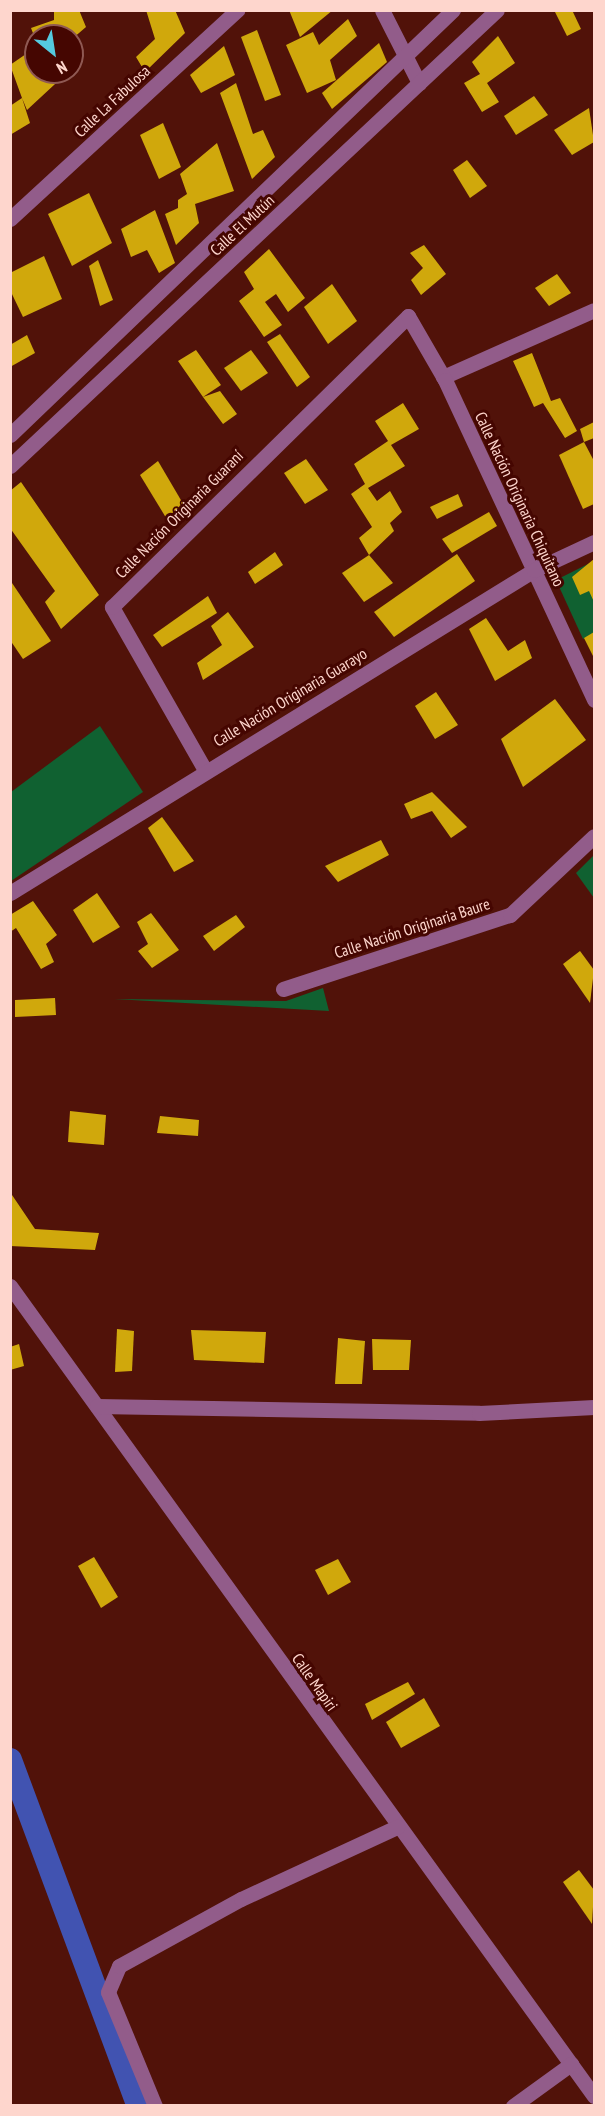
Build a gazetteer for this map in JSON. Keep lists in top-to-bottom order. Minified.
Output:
{"streets":{"street":["Calle La Fabulosa","Calle El Mutún","Calle Nación Originaria Chiquitano","Calle Nación Originaria Guaraní","Calle Nación Originaria Guarayo","Calle Nación Originaria Baure","Calle Mapiri"]},"crossings":[["Calle Nación Originaria Chiquitano","Calle Nación Originaria Guaraní"],["Calle Nación Originaria Chiquitano","Calle Nación Originaria Guarayo"],["Calle Nación Originaria Guaraní","Calle Nación Originaria Guarayo"]],"north":"bottom right"}
